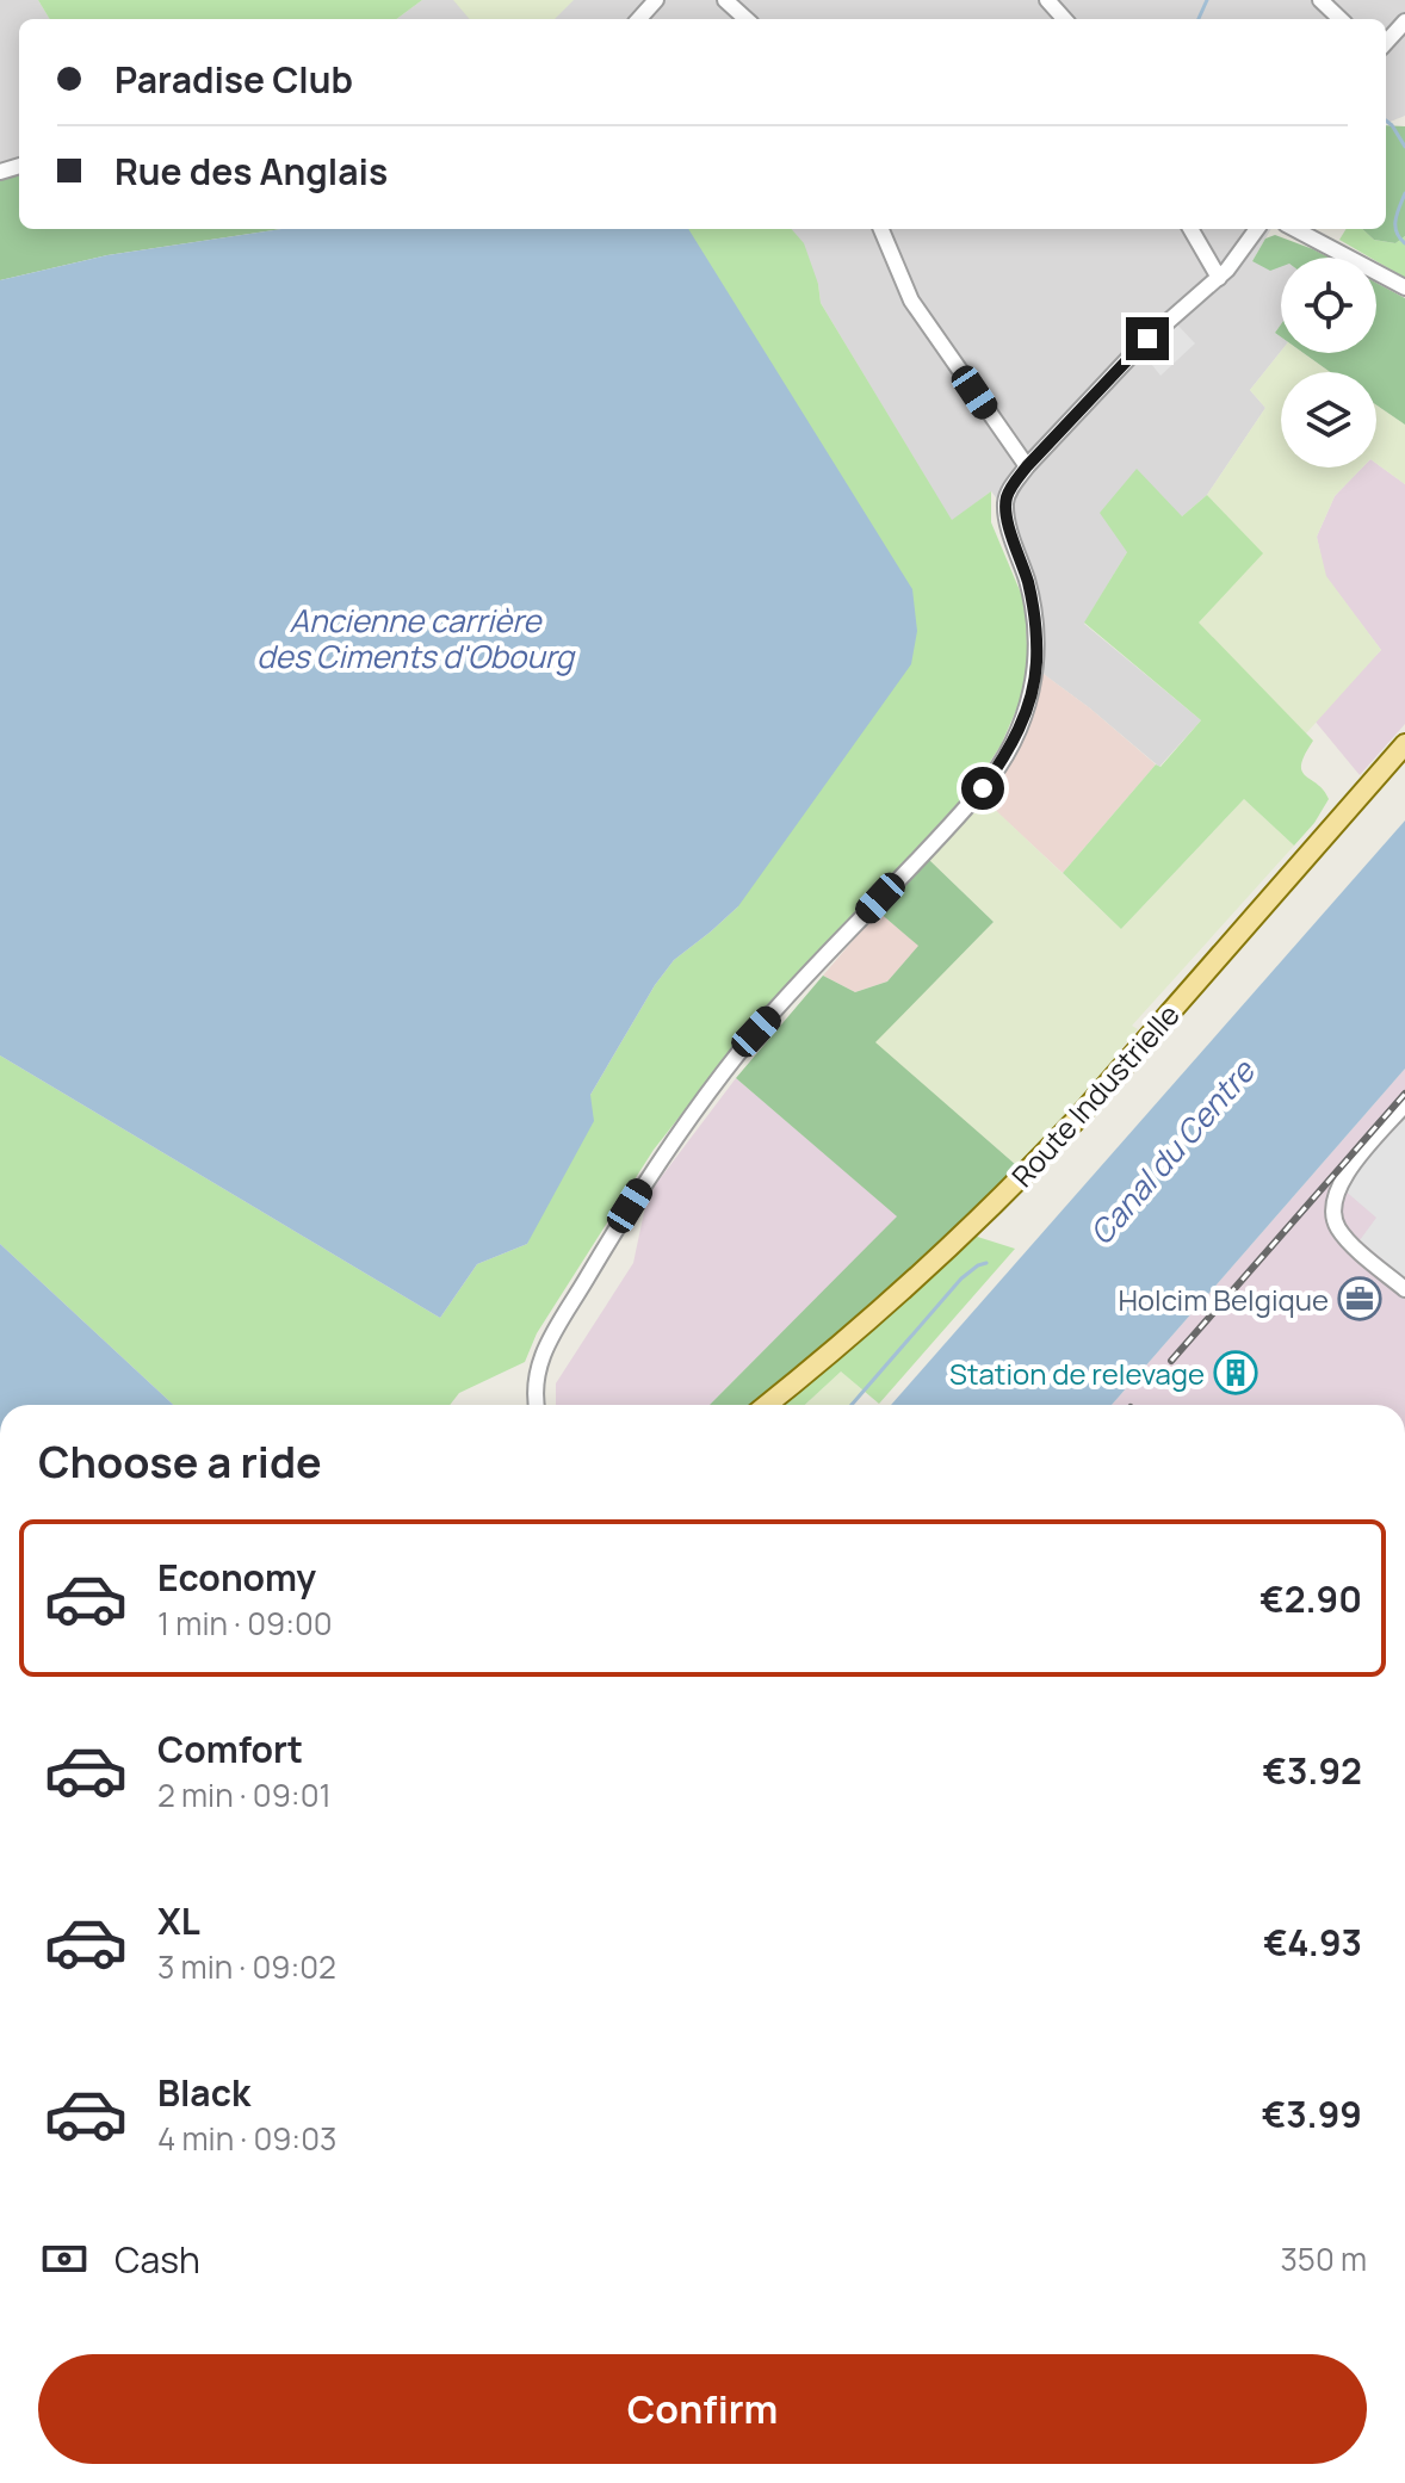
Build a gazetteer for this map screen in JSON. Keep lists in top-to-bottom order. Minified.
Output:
{"streets":{"main road":["Route Industrielle"]},"water":["Ancienne carrière des Ciments d'Obourg","Canal du Centre"],"places":{"office":["Holcim Belgique"],"building":["Station de relevage"]},"page":{"banner":["Paradise Club","Rue des Anglais"],"heading":"Choose a ride","list":[{"name":"Economy","note":"1 min · 09:00","value":"€2.90"},{"name":"Comfort","note":"2 min · 09:01","value":"€3.92"},{"name":"XL","note":"3 min · 09:02","value":"€4.93"},{"name":"Black","note":"4 min · 09:03","value":"€3.99"}],"pay":["Cash","350 m"],"buttons":"Confirm"}}
